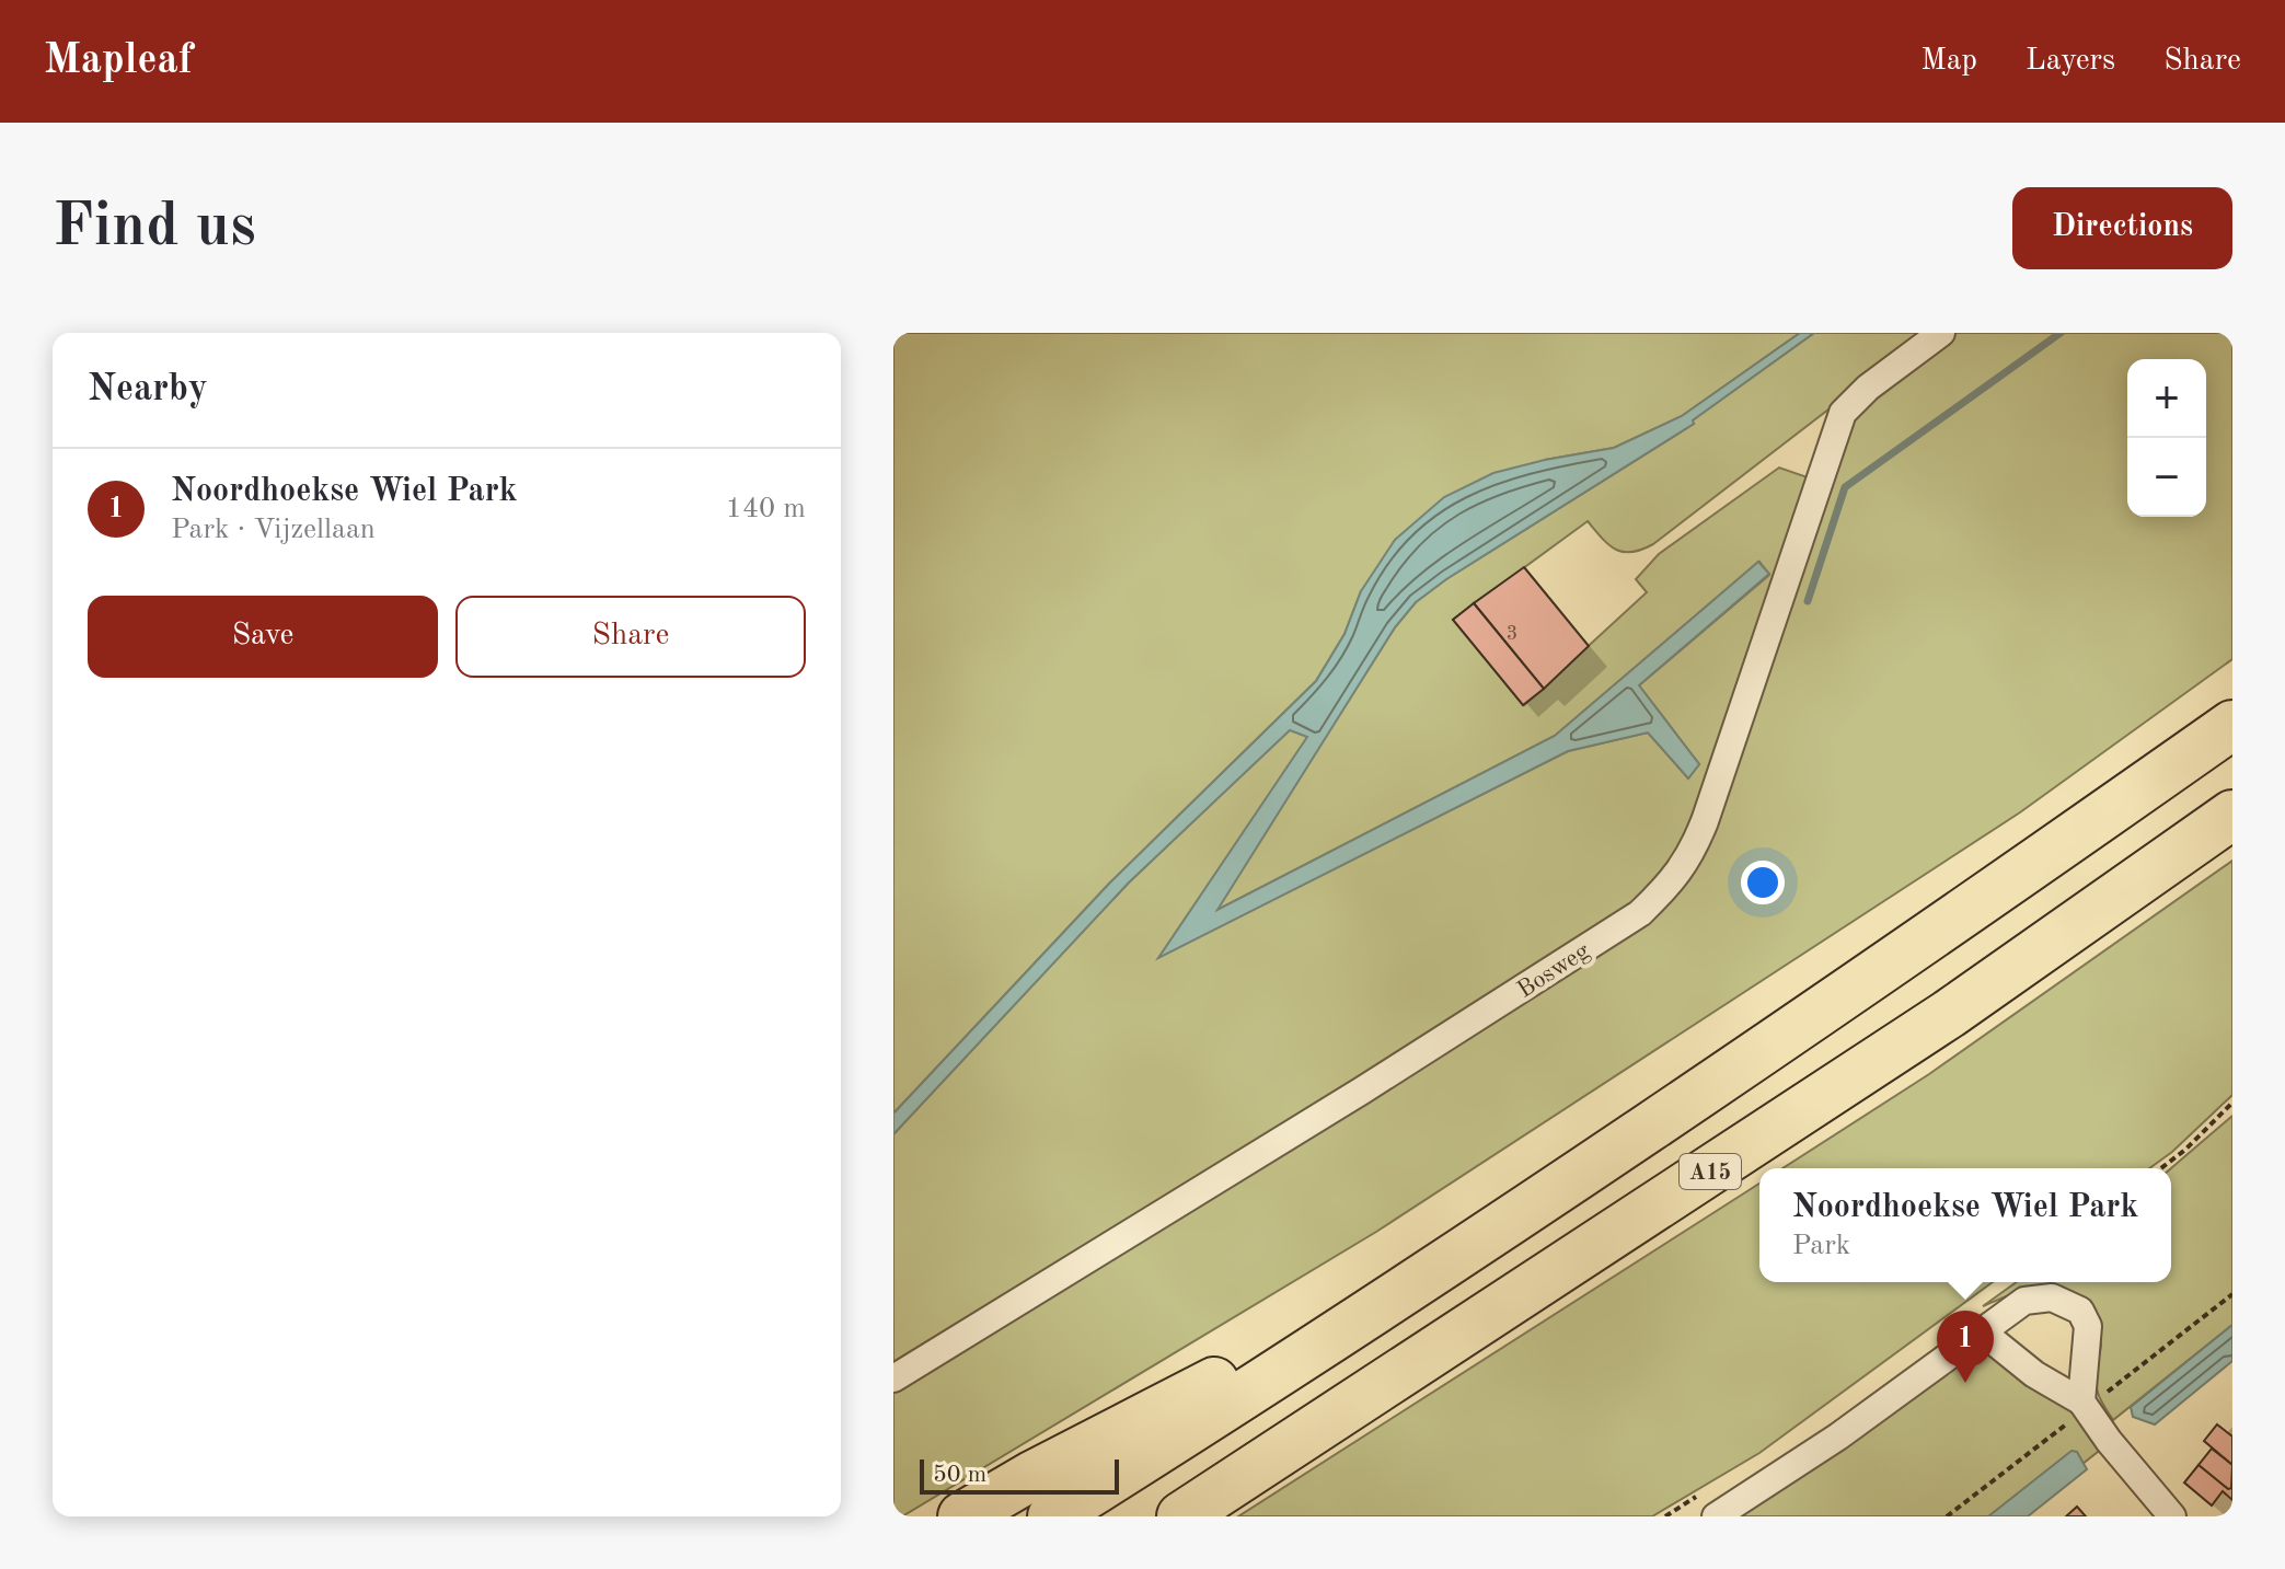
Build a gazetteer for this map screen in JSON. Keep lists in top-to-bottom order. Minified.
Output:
{"streets":{"highway":["A15"],"street":["Bosweg"]},"house_numbers":["3"],"scale_bar":"50 m","page":{"header":"Mapleaf","nav":["Map","Layers","Share"],"buttons":["Directions",["Save","Share"]],"title":"Find us","heading":"Nearby","map_buttons":["+","−"],"list":[{"mark":"1","name":"Noordhoekse Wiel Park","note":"Park · Vijzellaan","value":"140 m"}],"popup":["Noordhoekse Wiel Park","Park"],"pins":"1","scale":"50 m"}}
